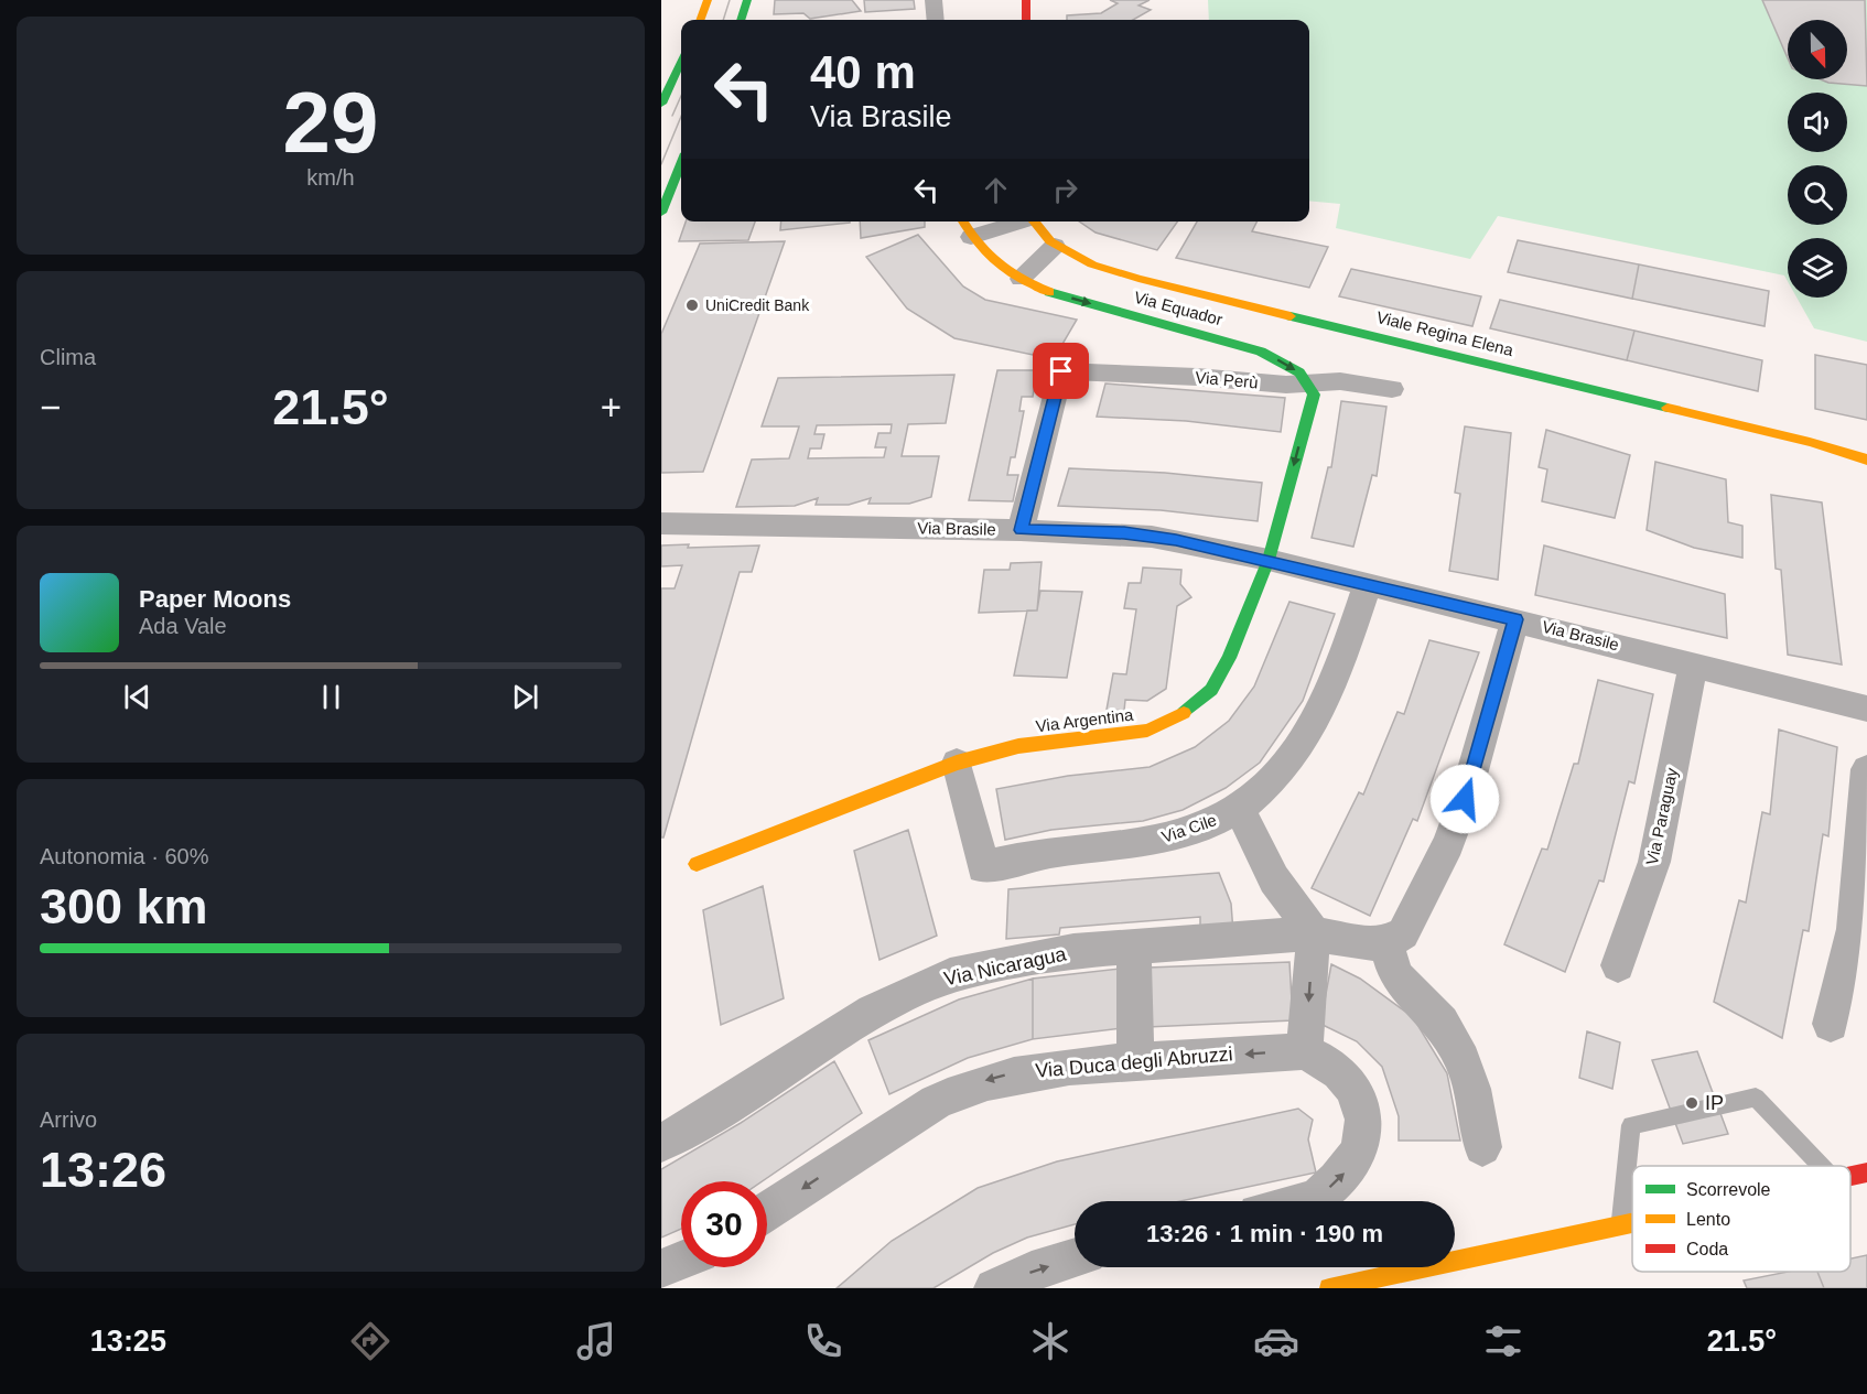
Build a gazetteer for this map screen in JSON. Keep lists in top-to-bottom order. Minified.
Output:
{"streets":{"main road":["Via Equador","Viale Regina Elena","Via Argentina"],"street":["Via Perù","Via Brasile","Via Paraguay","Via Cile","Via Nicaragua","Via Duca degli Abruzzi"]},"crossings":[["Via Equador","Via Perù"],["Via Equador","Via Argentina"],["Via Perù","Via Brasile"],["Via Perù","Via Argentina"],["Via Brasile","Via Argentina"],["Via Brasile","Via Paraguay"],["Via Brasile","Via Cile"],["Via Argentina","Via Cile"]],"one_way":["Via Equador","Via Duca degli Abruzzi"],"places":["UniCredit Bank","IP"],"legend":["Scorrevole","Lento","Coda"],"north":"bottom","page":{"tile":[["29","km/h"],"Clima",["Autonomia · 60%","300 km"],["Arrivo","13:26"]],"turn":["40 m","Via Brasile"],"heat":["−","21.5°","+"],"song":["Paper Moons","Ada Vale"],"limit":"30","trip":"13:26 · 1 min · 190 m","tabs":["13:25","21.5°"]}}
